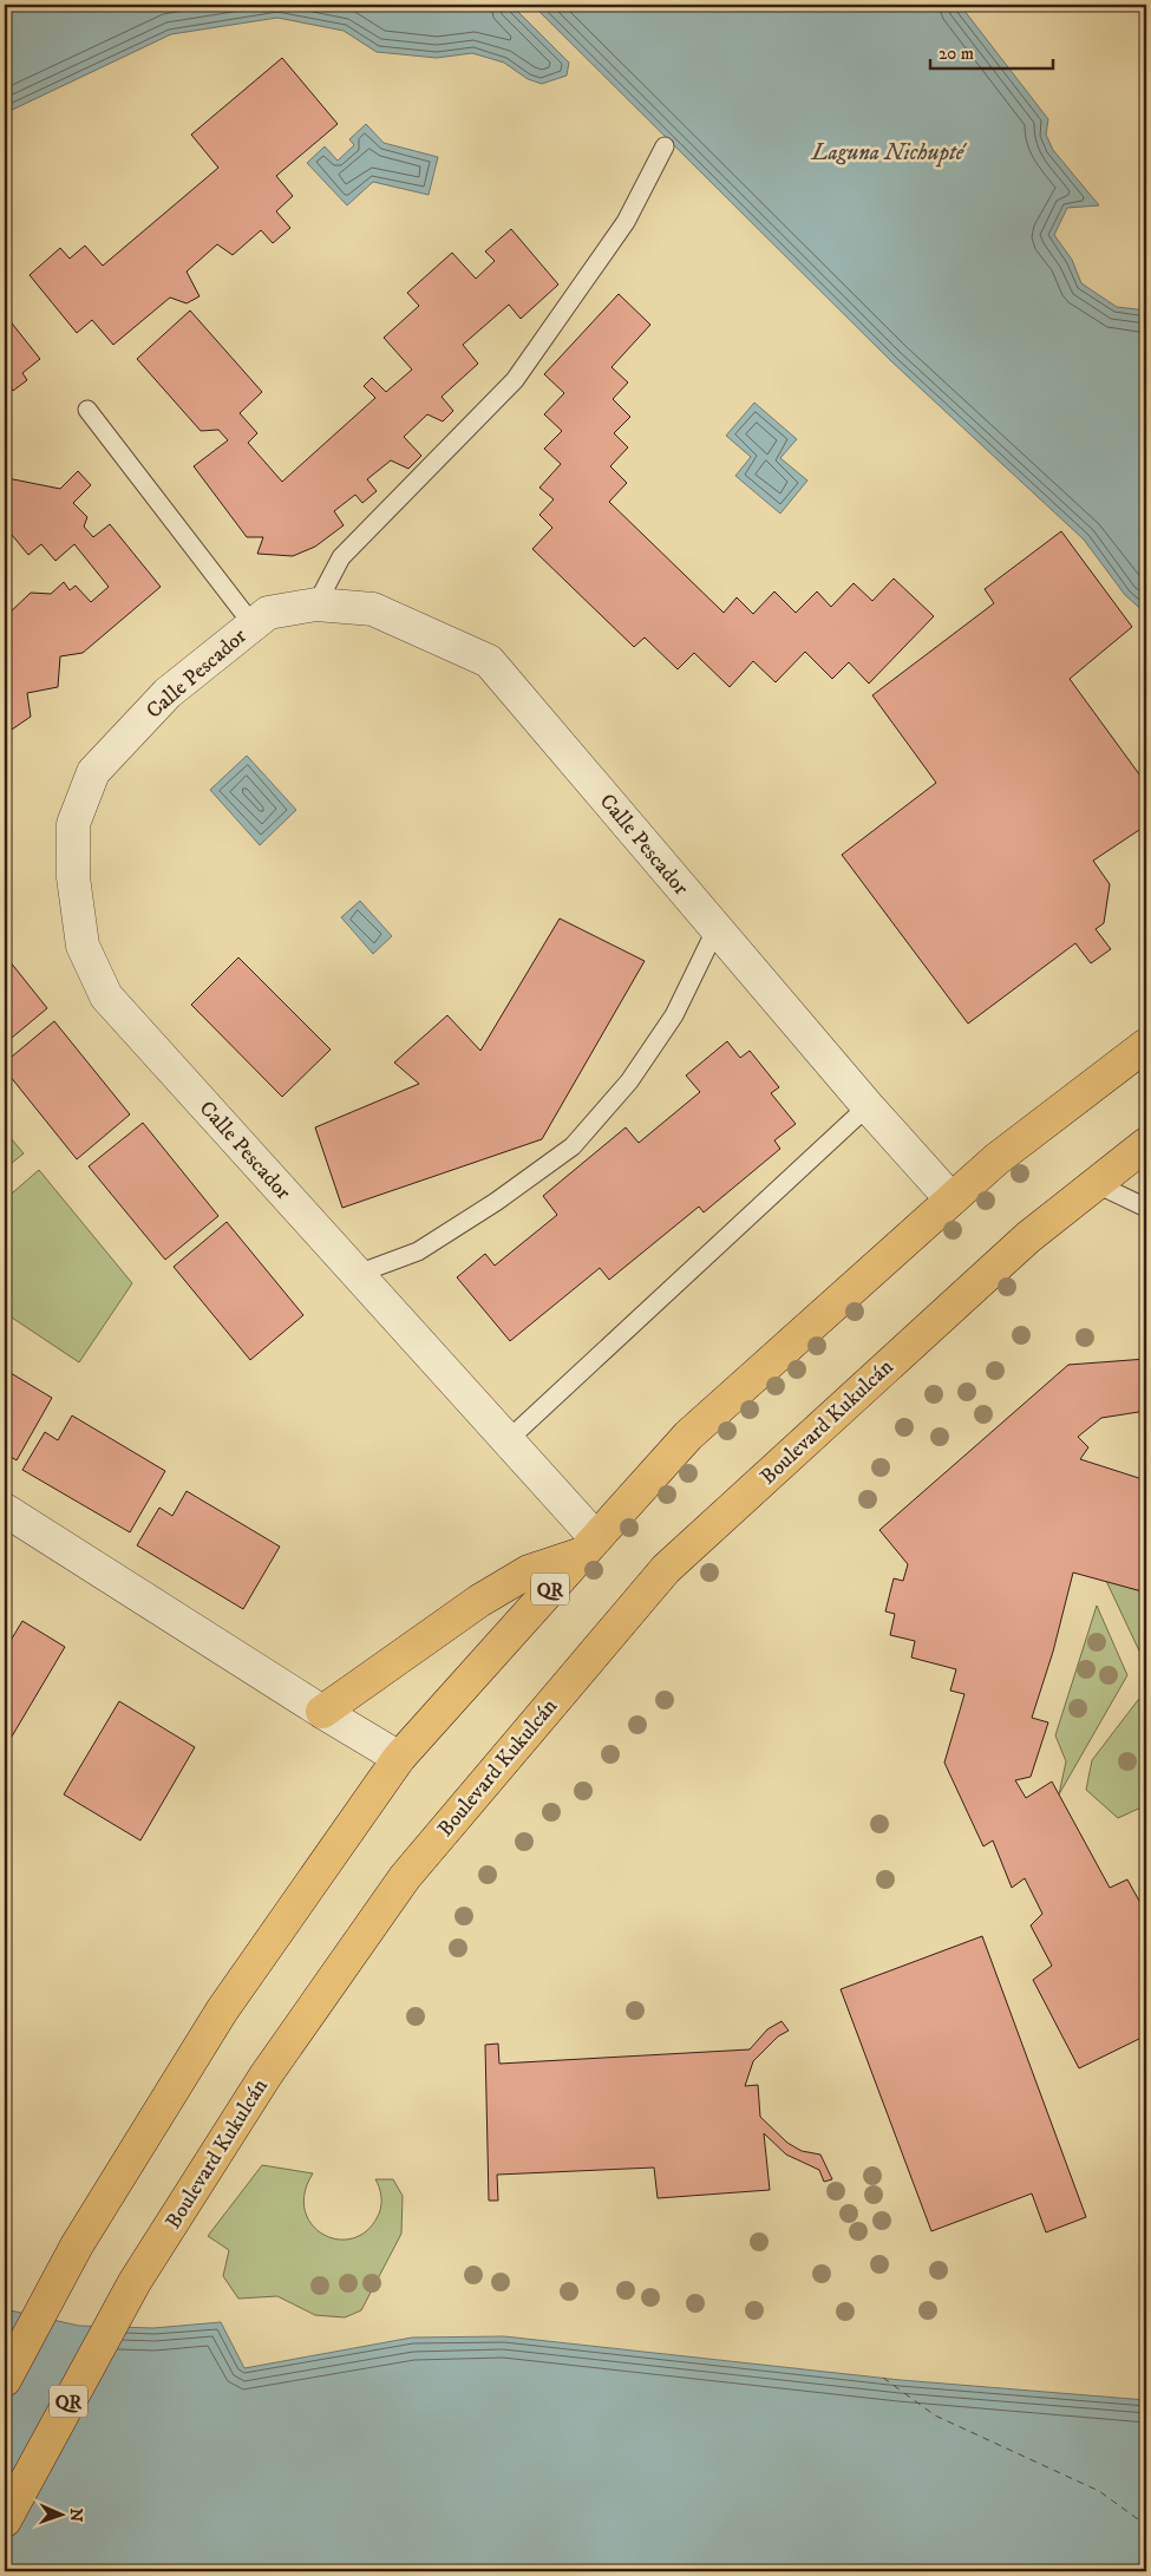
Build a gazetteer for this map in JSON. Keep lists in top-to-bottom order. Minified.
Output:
{"streets":{"main road":["Boulevard Kukulcán","QR"],"street":["Calle Pescador"]},"crossings":[["Calle Pescador","QR"]],"water":["Laguna Nichupté"],"scale_bar":"20 m","north":"right"}
